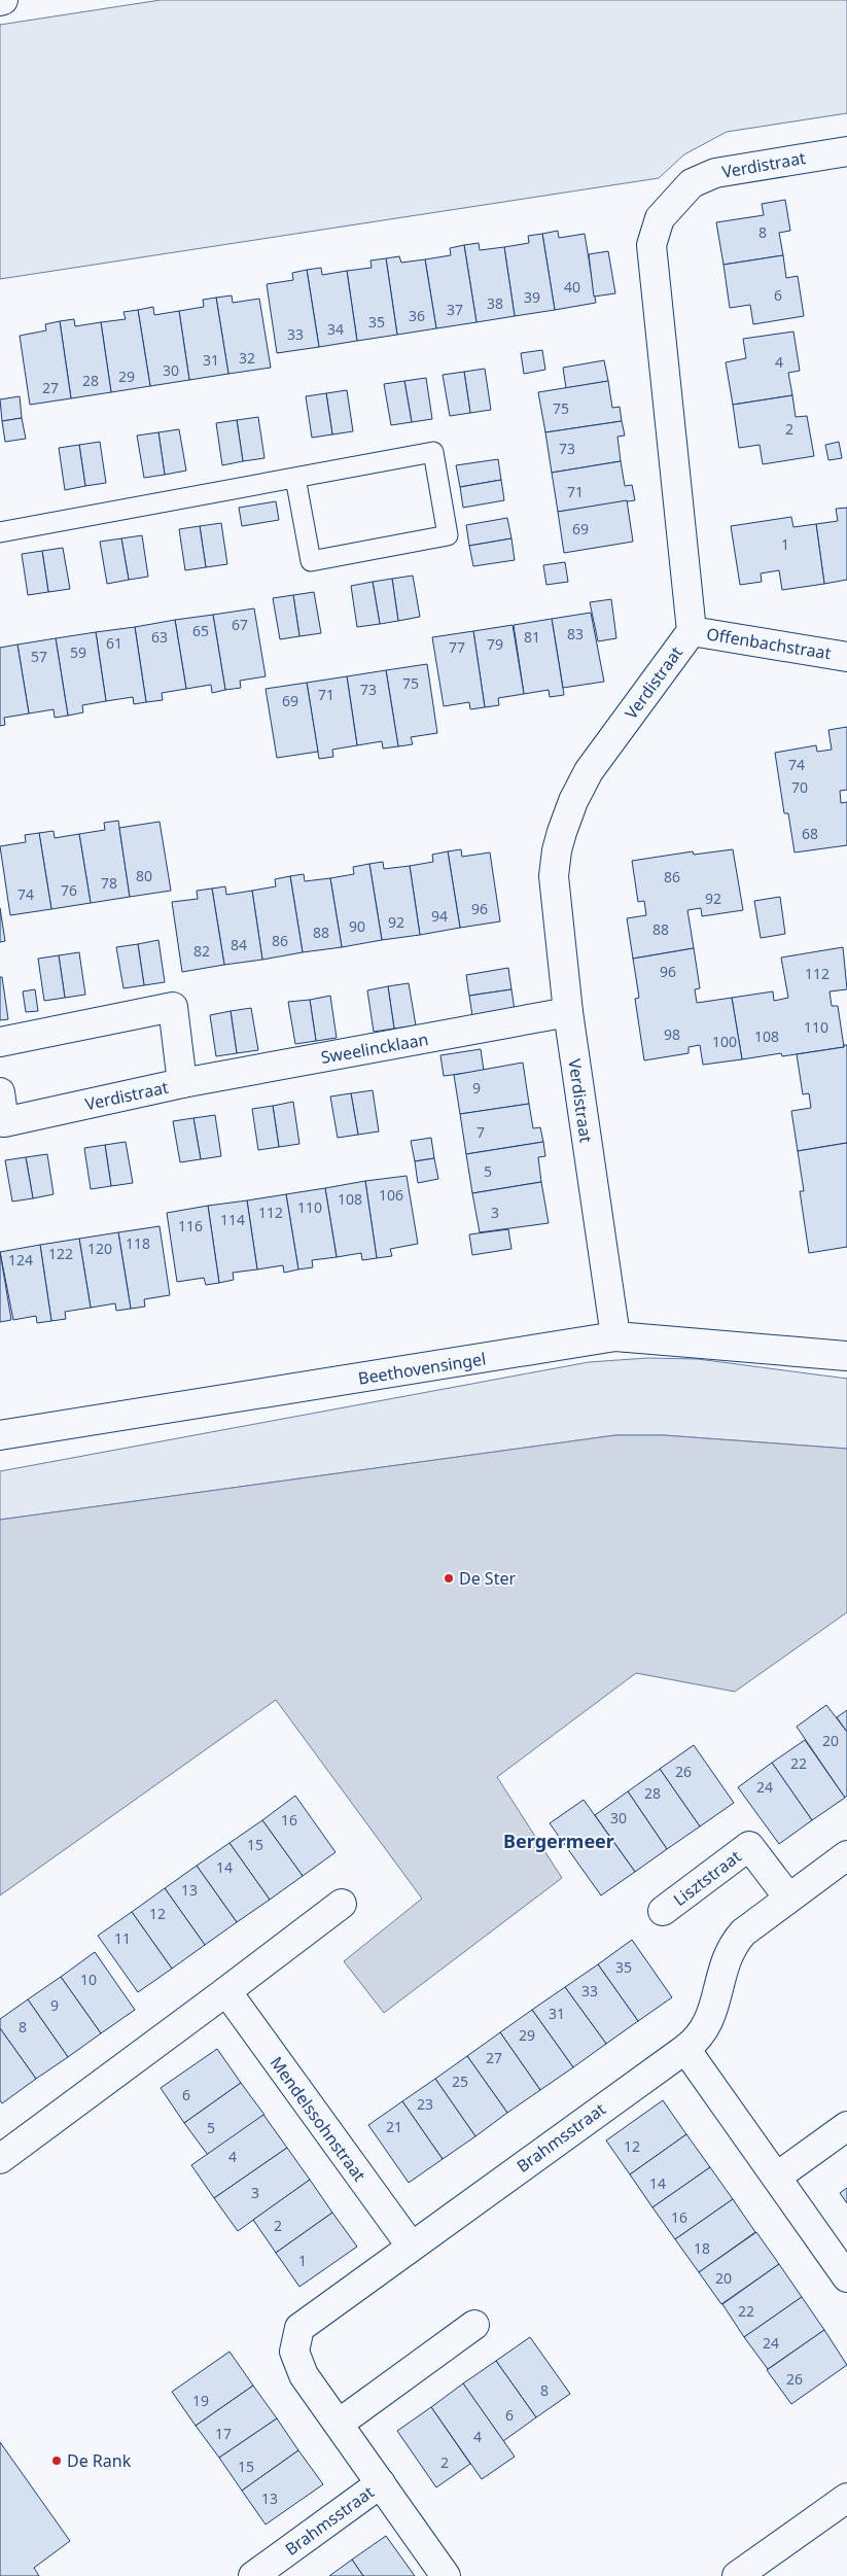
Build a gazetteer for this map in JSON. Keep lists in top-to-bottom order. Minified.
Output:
{"streets":{"street":["Verdistraat","Offenbachstraat","Sweelincklaan","Beethovensingel","Lisztstraat","Mendelssohnstraat","Brahmsstraat"]},"crossings":[["Verdistraat","Offenbachstraat"],["Verdistraat","Sweelincklaan"],["Verdistraat","Beethovensingel"],["Mendelssohnstraat","Brahmsstraat"]],"districts":["Bergermeer"],"places":["De Ster","De Rank"],"house_numbers":["8","40","6","39","38","37","36","35","34","33","32","31","4","30","29","28","27","75","2","73","71","69","1","67","65","83","63","81","61","79","77","59","57","75","73","71","69","74","70","68","80","86","78","76","74","92","96","94","92","90","88","88","86","84","82","96","112","110","98","108","100","9","7","5","106","108","110","112","3","114","116","118","120","122","124","20","22","26","24","28","30","16","15","14","13","12","11","35","10","33","9","31","8","29","27","25","6","23","21","5","12","4","14","3","16","2","18","1","20","22","24","26","8","19","6","17","4","2","15","13"]}
